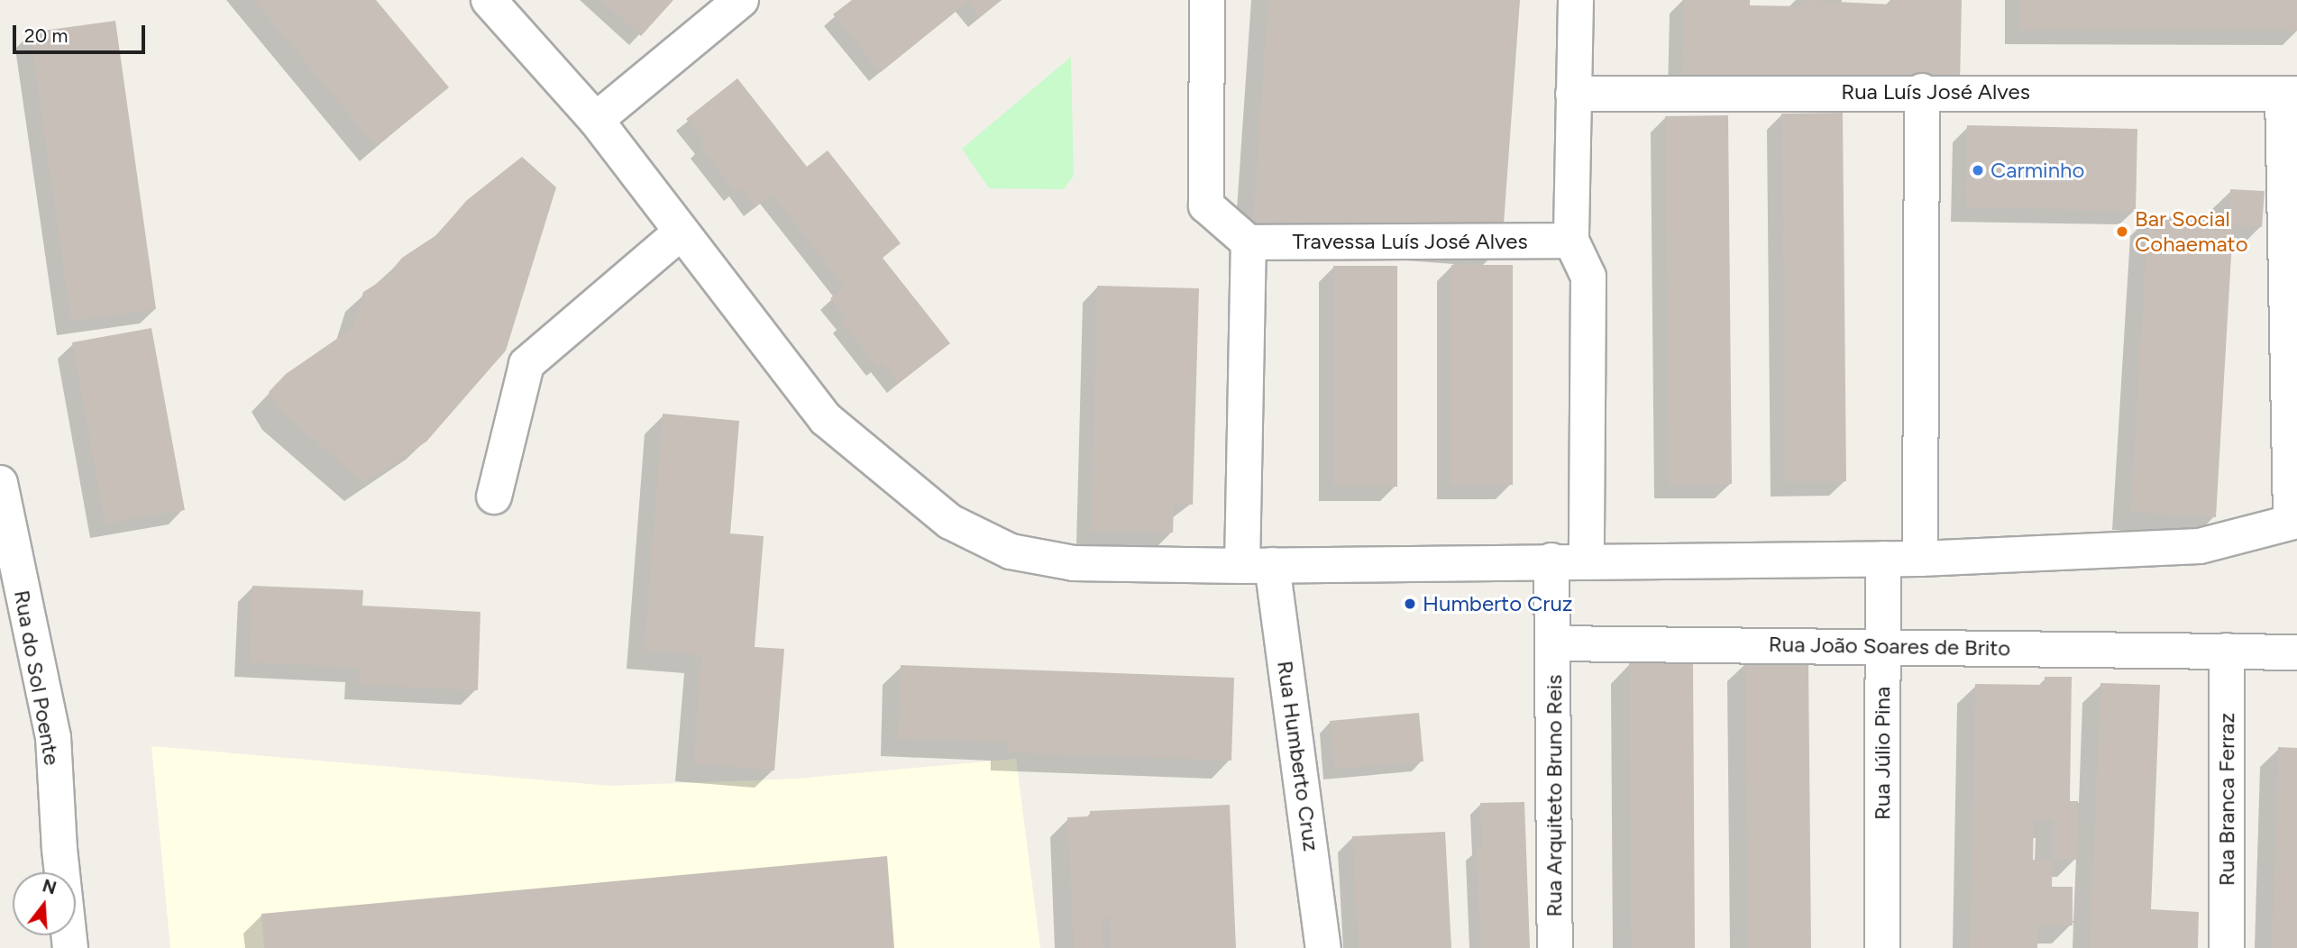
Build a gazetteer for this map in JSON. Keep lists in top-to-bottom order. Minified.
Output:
{"streets":{"street":["Rua Luís José Alves","Travessa Luís José Alves","Rua João Soares de Brito","Rua do Sol Poente","Rua Júlio Pina","Rua Humberto Cruz","Rua Arquiteto Bruno Reis","Rua Branca Ferraz"]},"crossings":[["Travessa Luís José Alves","Rua Humberto Cruz"],["Rua João Soares de Brito","Rua Júlio Pina"],["Rua João Soares de Brito","Rua Arquiteto Bruno Reis"],["Rua João Soares de Brito","Rua Branca Ferraz"]],"places":["Carminho","Bar Social Cohaemato","Humberto Cruz"],"scale_bar":"20 m","north":"top"}
